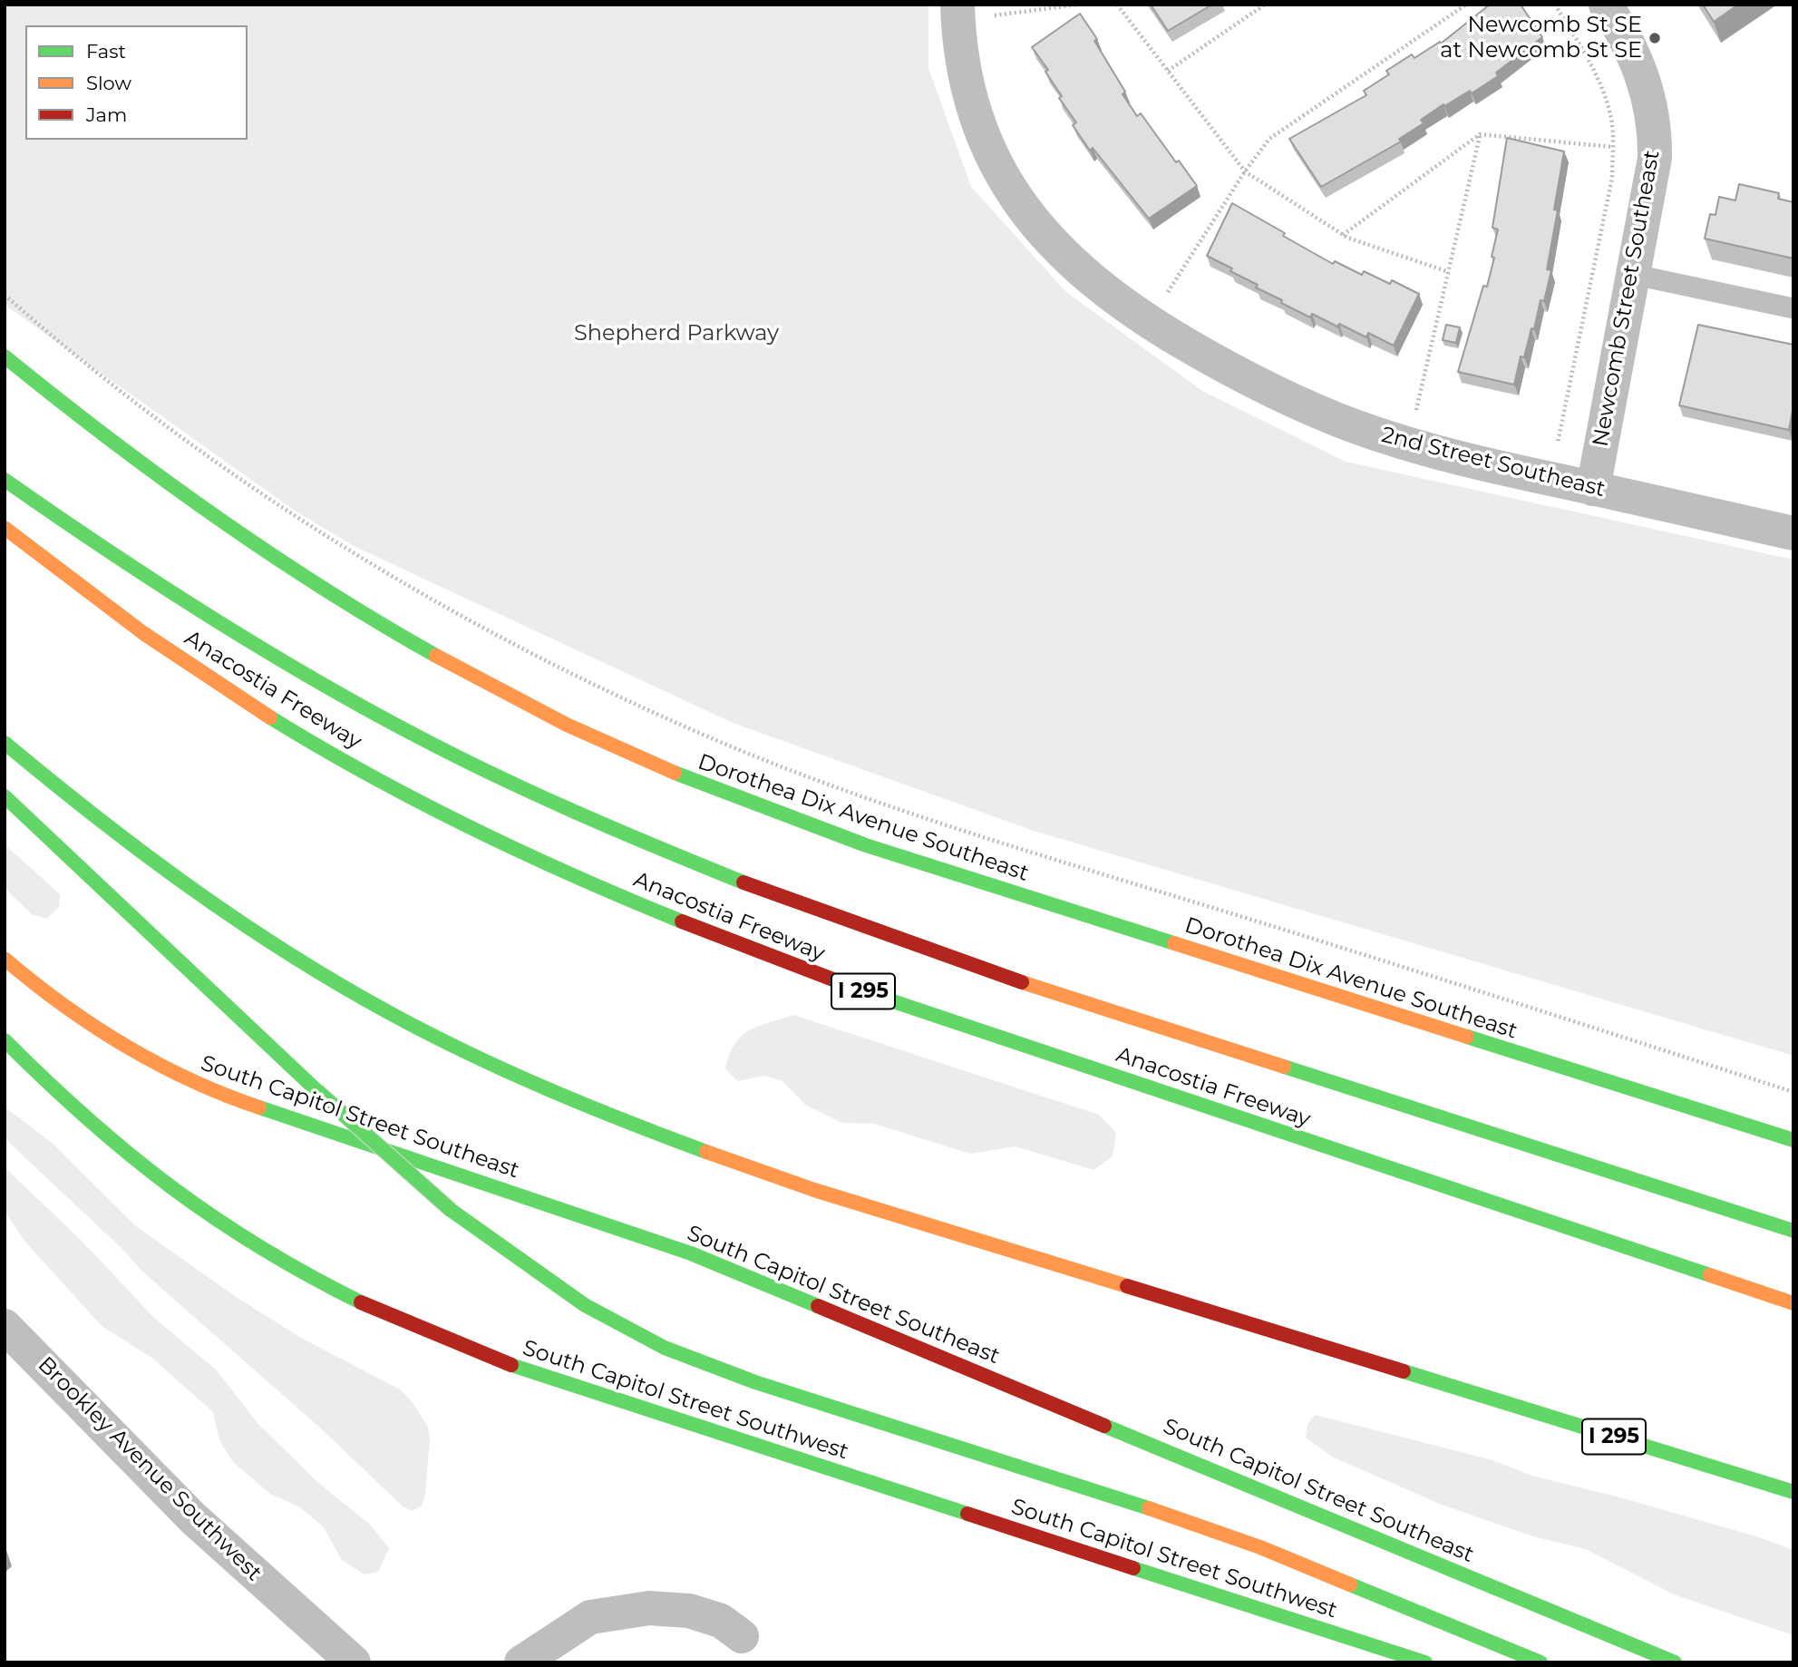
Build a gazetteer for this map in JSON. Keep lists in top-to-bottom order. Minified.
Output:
{"streets":{"main road":["Anacostia Freeway","Dorothea Dix Avenue Southeast","I 295","South Capitol Street Southeast","South Capitol Street Southwest"],"street":["Newcomb Street Southeast","2nd Street Southeast","Brookley Avenue Southwest"]},"crossings":[["Newcomb Street Southeast","2nd Street Southeast"]],"parks":["Shepherd Parkway"],"places":["Newcomb St SE at Newcomb St SE"],"legend":["Fast","Slow","Jam"]}
